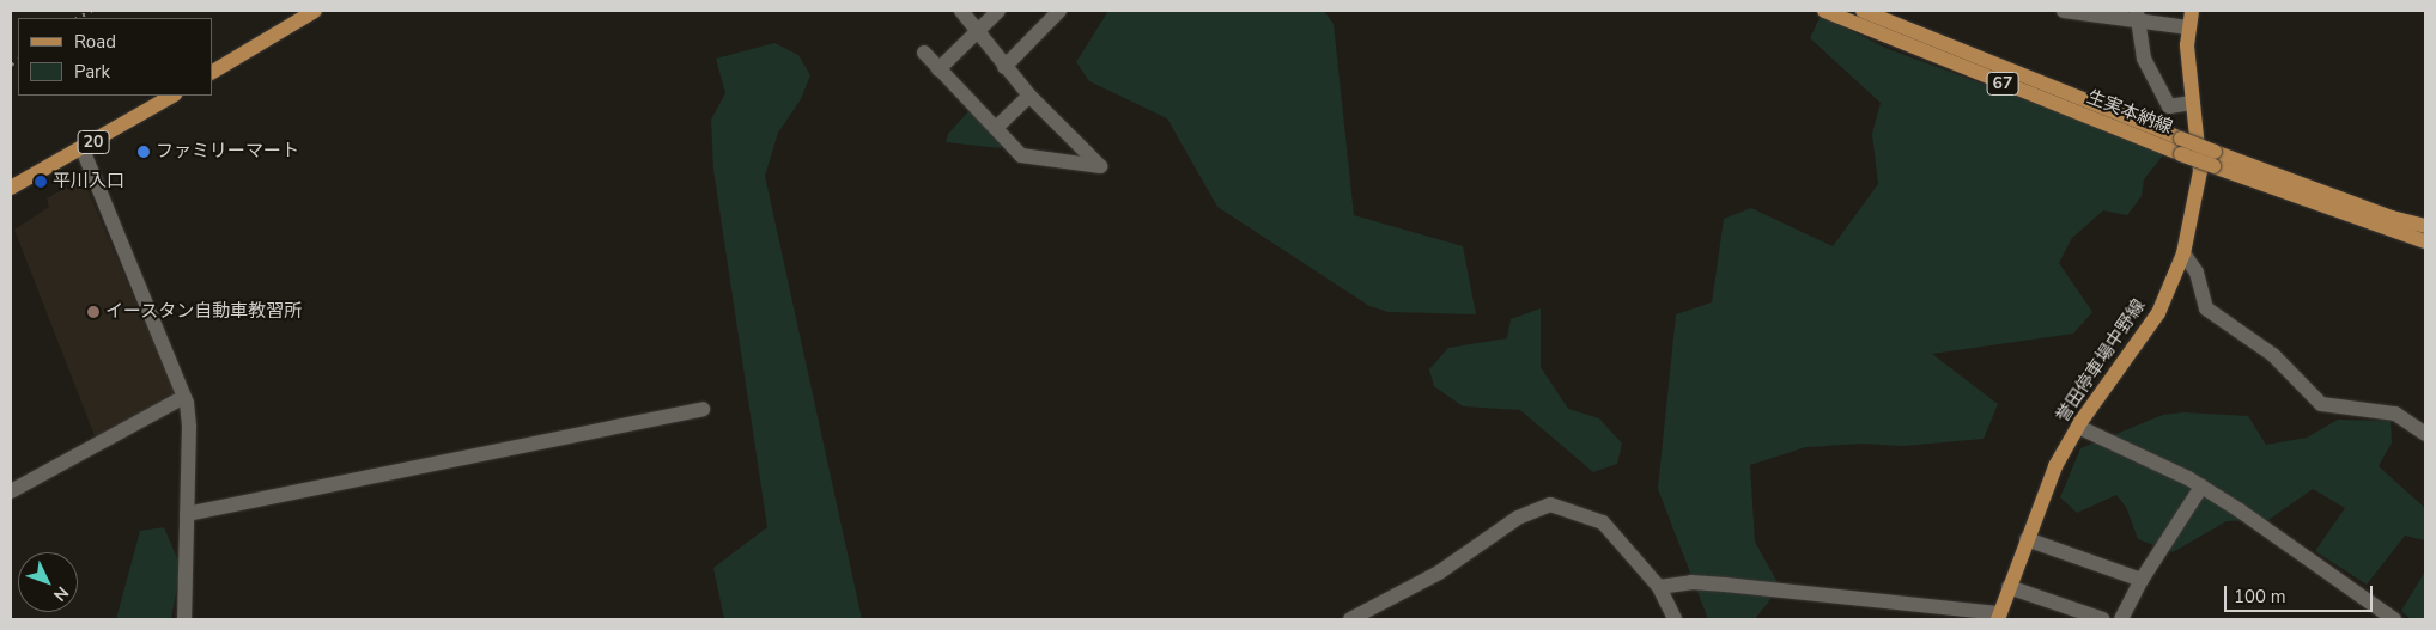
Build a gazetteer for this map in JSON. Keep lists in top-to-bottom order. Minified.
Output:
{"streets":{"main road":["67","生実本納線","20","誉田停車場中野線"]},"places":["ファミリーマート","平川入口","イースタン自動車教習所"],"legend":["Road","Park"],"scale_bar":"100 m","north":"bottom right"}
